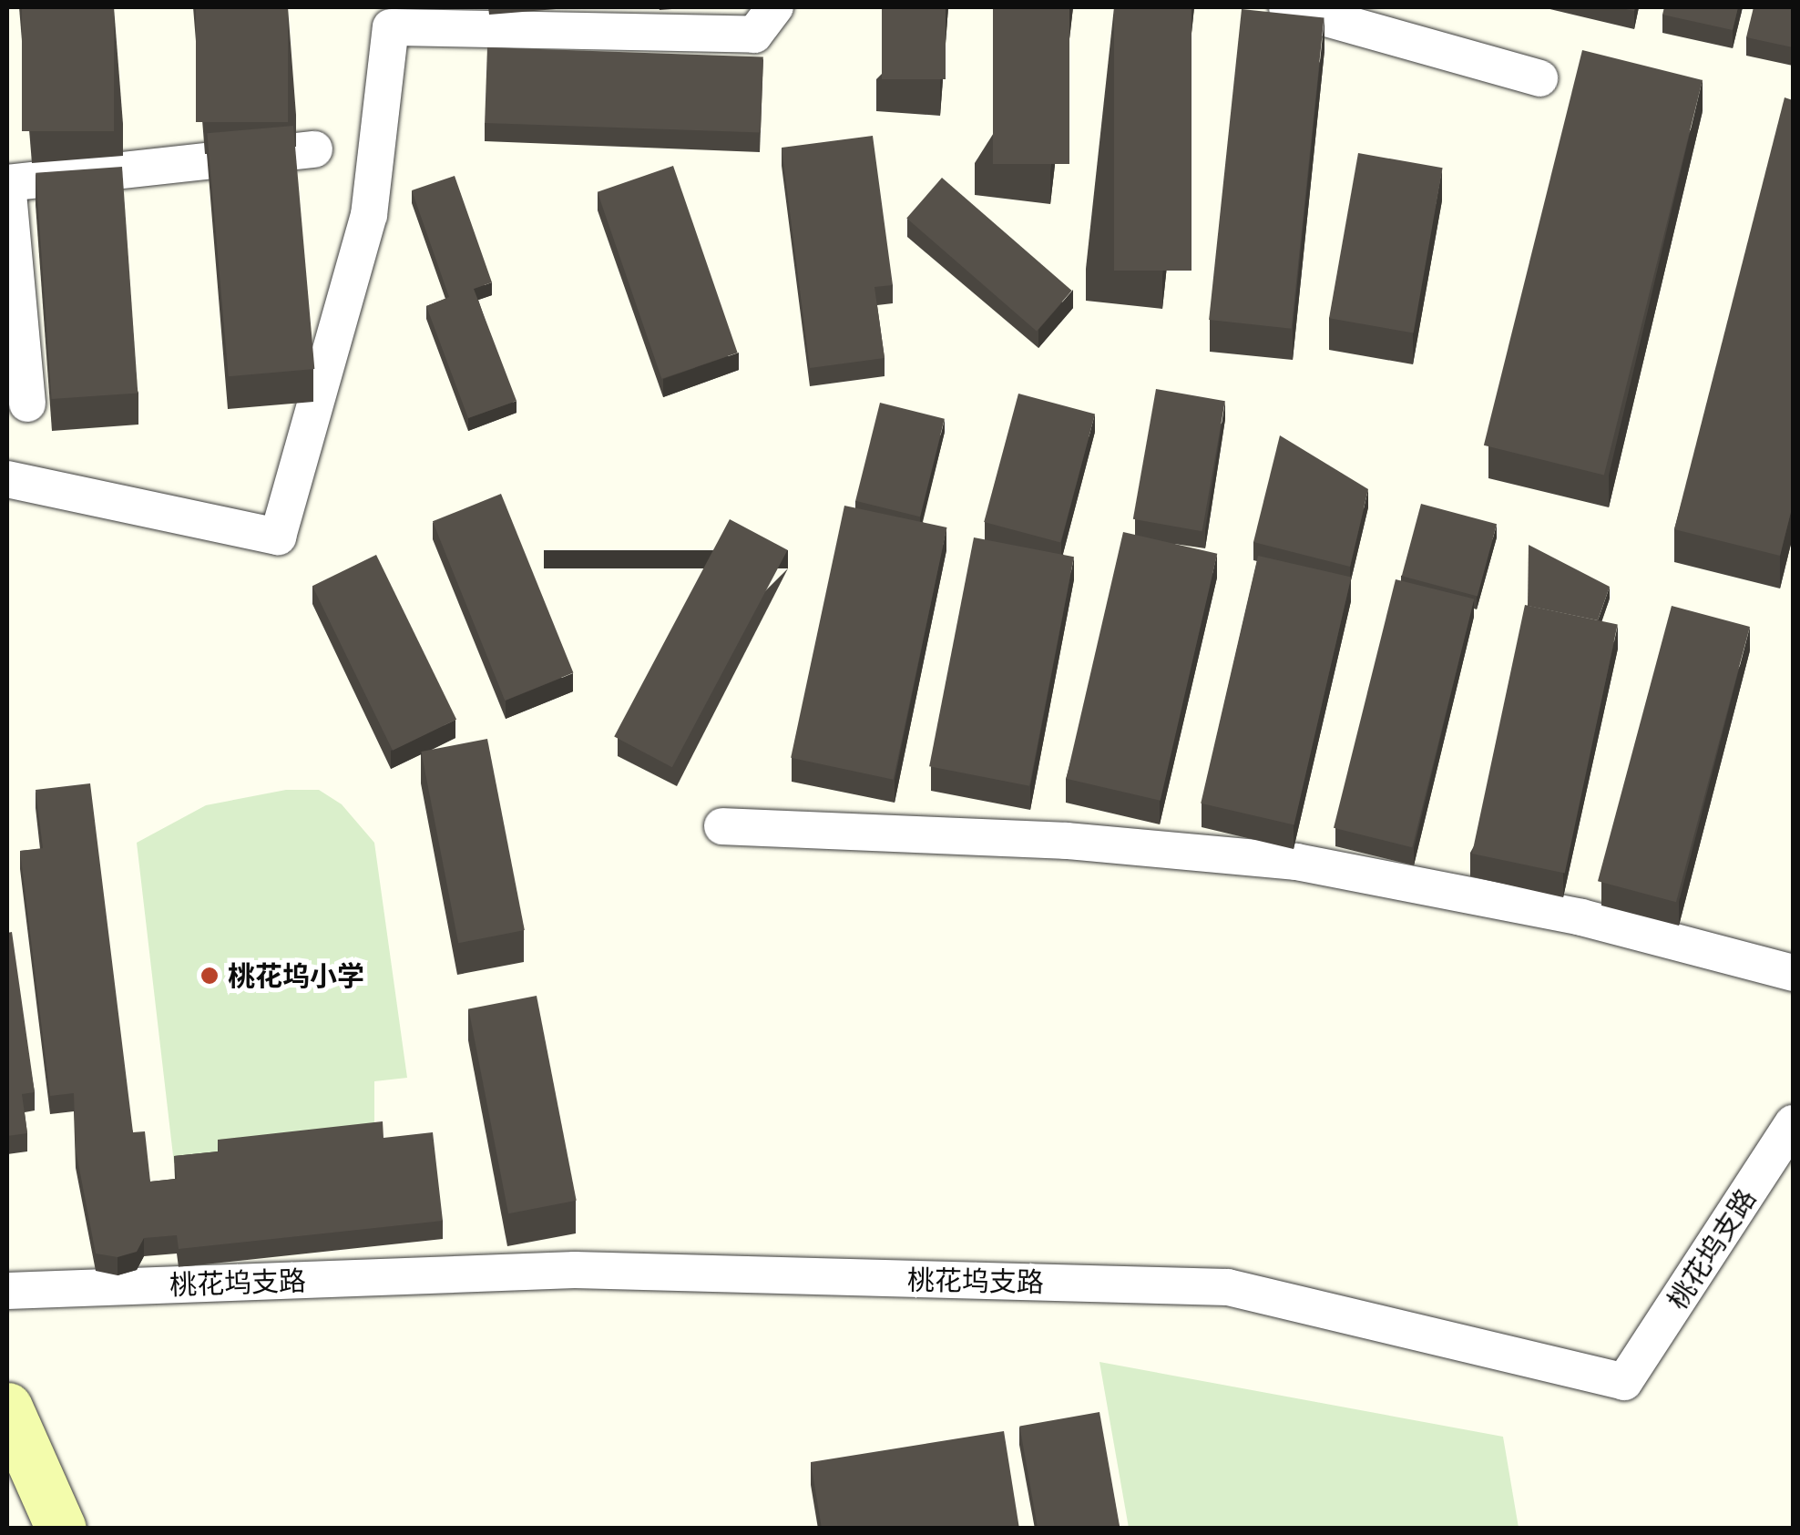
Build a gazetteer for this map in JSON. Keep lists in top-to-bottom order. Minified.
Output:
{"streets":{"street":["桃花坞支路"]},"places":["桃花坞小学"]}
